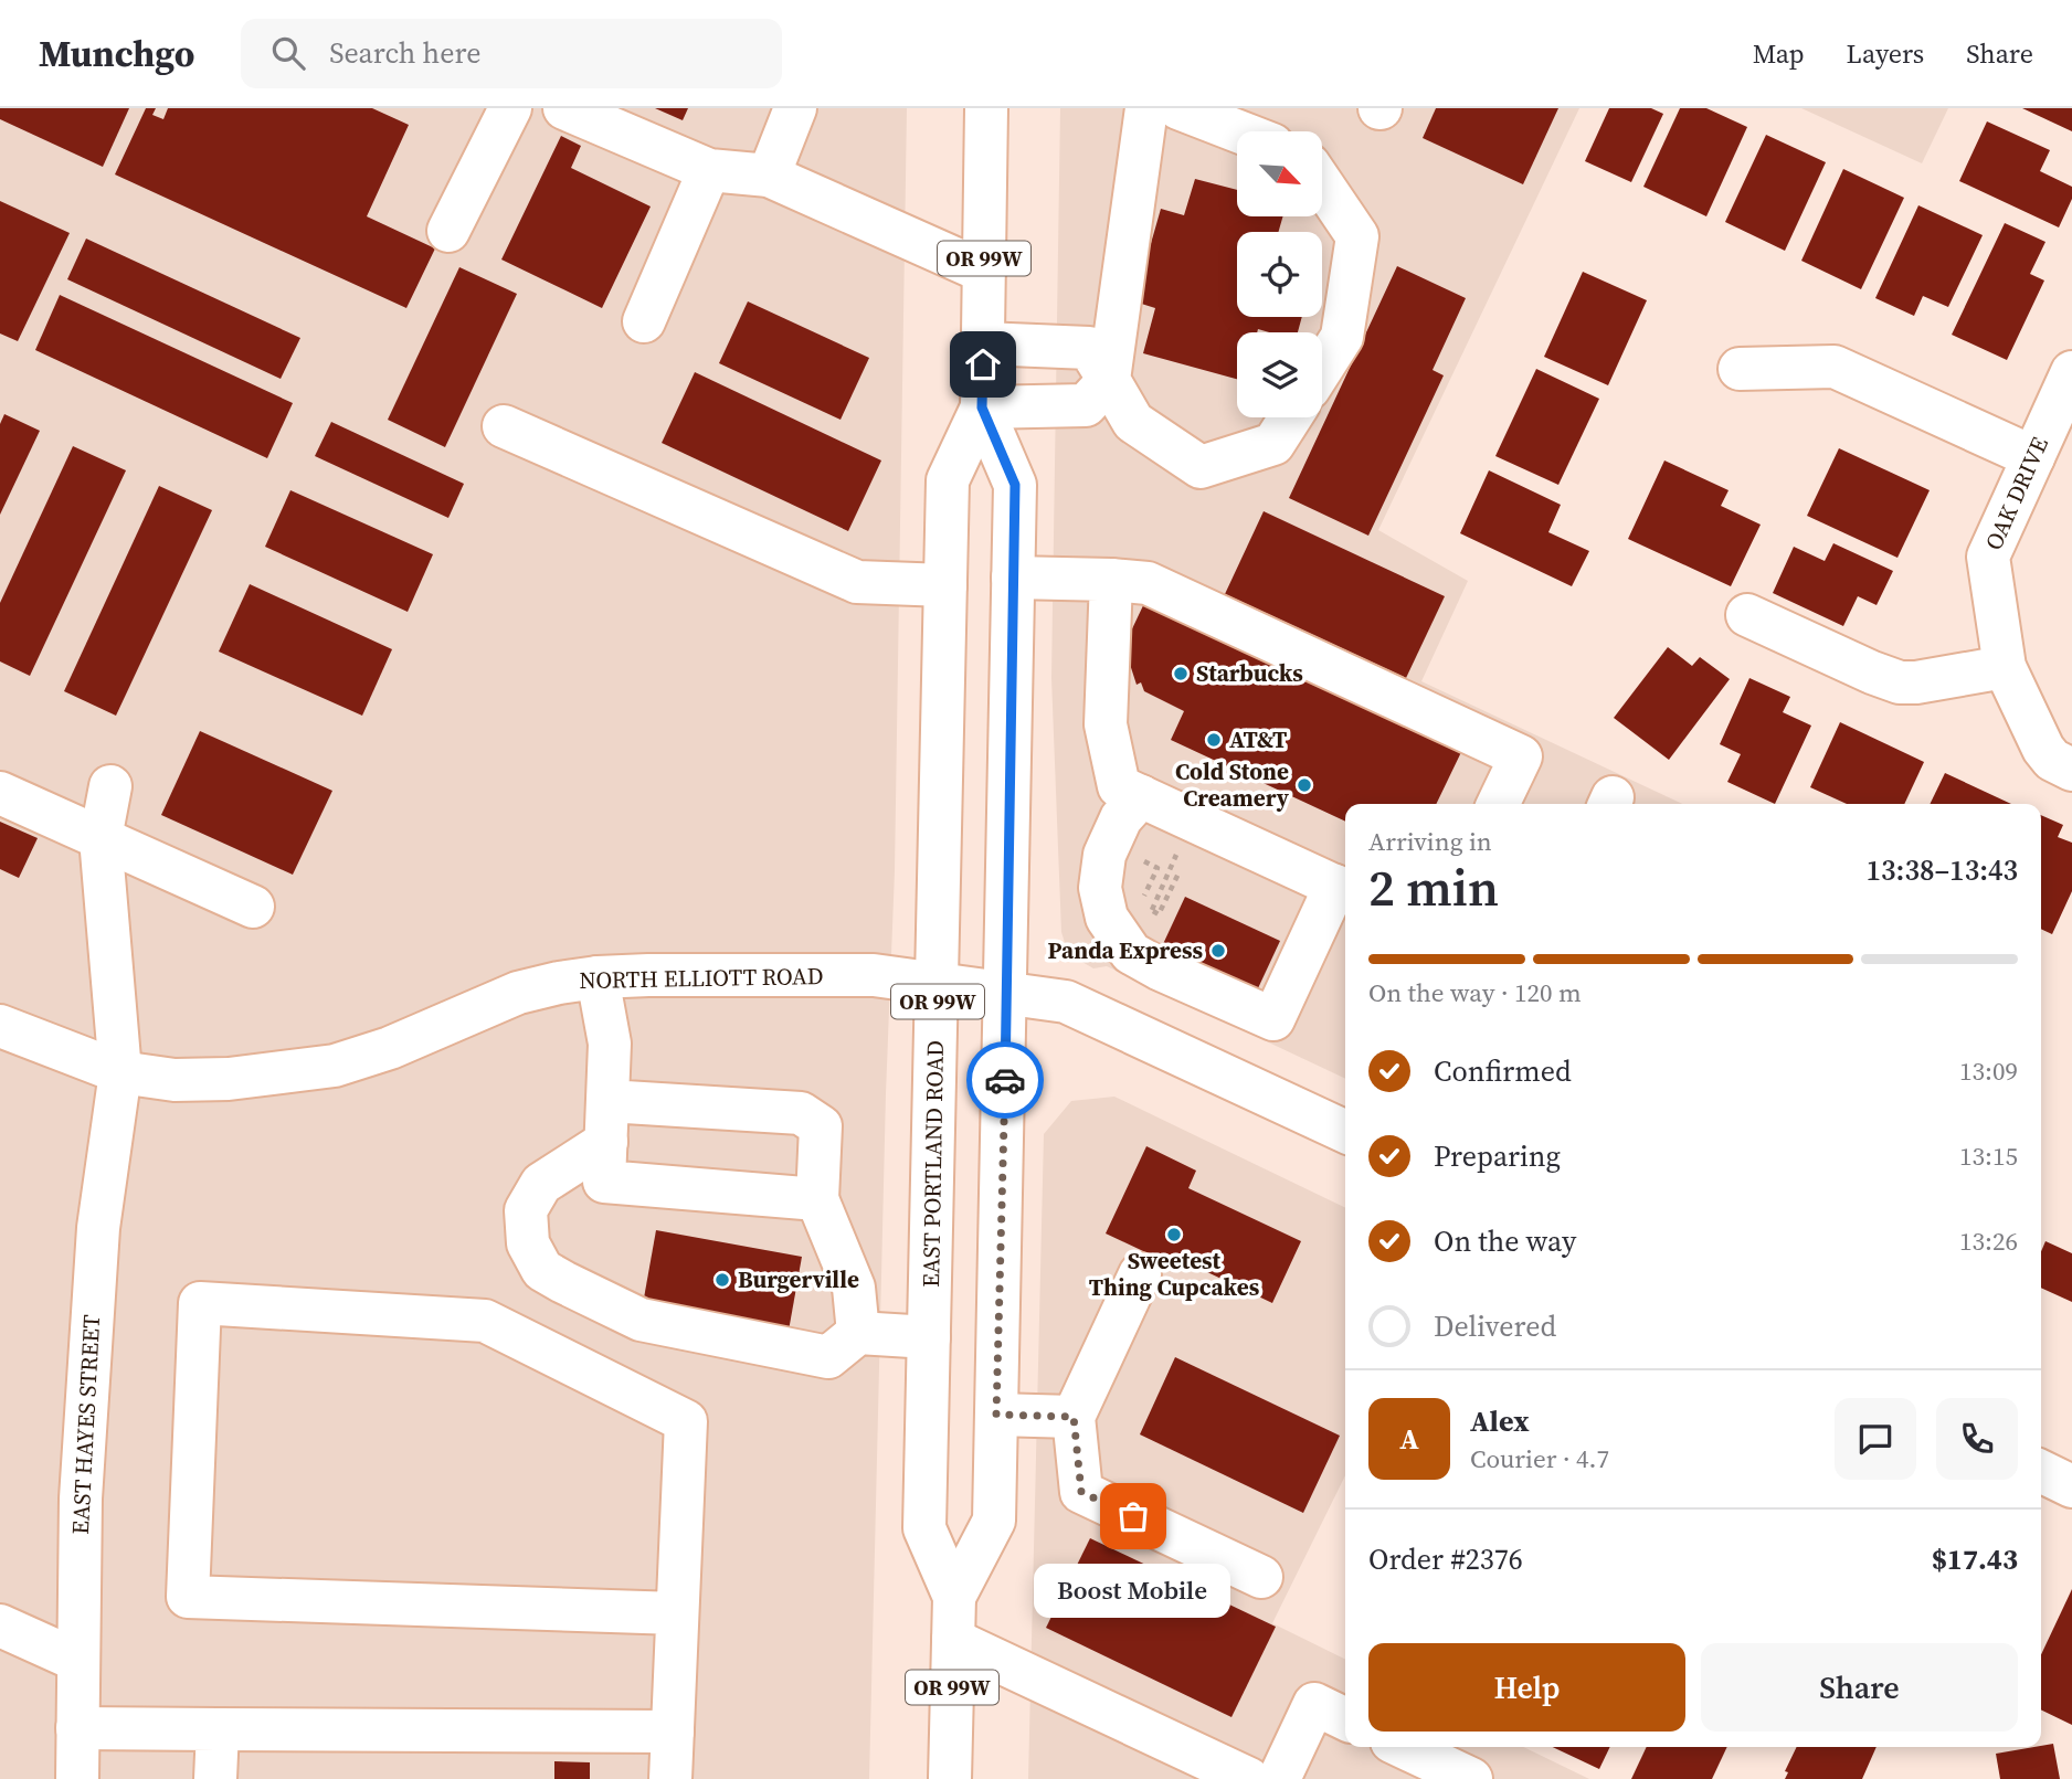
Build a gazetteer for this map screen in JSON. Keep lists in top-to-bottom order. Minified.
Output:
{"streets":{"main road":["OR 99W","OAK DRIVE","NORTH ELLIOTT ROAD","EAST PORTLAND ROAD","EAST HAYES STREET"]},"crossings":[["NORTH ELLIOTT ROAD","EAST PORTLAND ROAD"],["NORTH ELLIOTT ROAD","EAST HAYES STREET"]],"places":["Starbucks","AT&T","Cold Stone Creamery","Panda Express","Sweetest Thing Cupcakes","Burgerville","Boost Mobile"],"north":"bottom right","page":{"header":"Munchgo","search":"Search here","nav":["Map","Layers","Share"],"heading":["2 min","Arriving in","13:38–13:43"],"panel":["Alex","Courier · 4.7","Order #2376","$17.43"],"bar":"On the way · 120 m","list":[["Confirmed","13:09"],["Preparing","13:15"],["On the way","13:26"],"Delivered"],"round":"A","bubble":"Boost Mobile","buttons":["Help","Share"]}}
